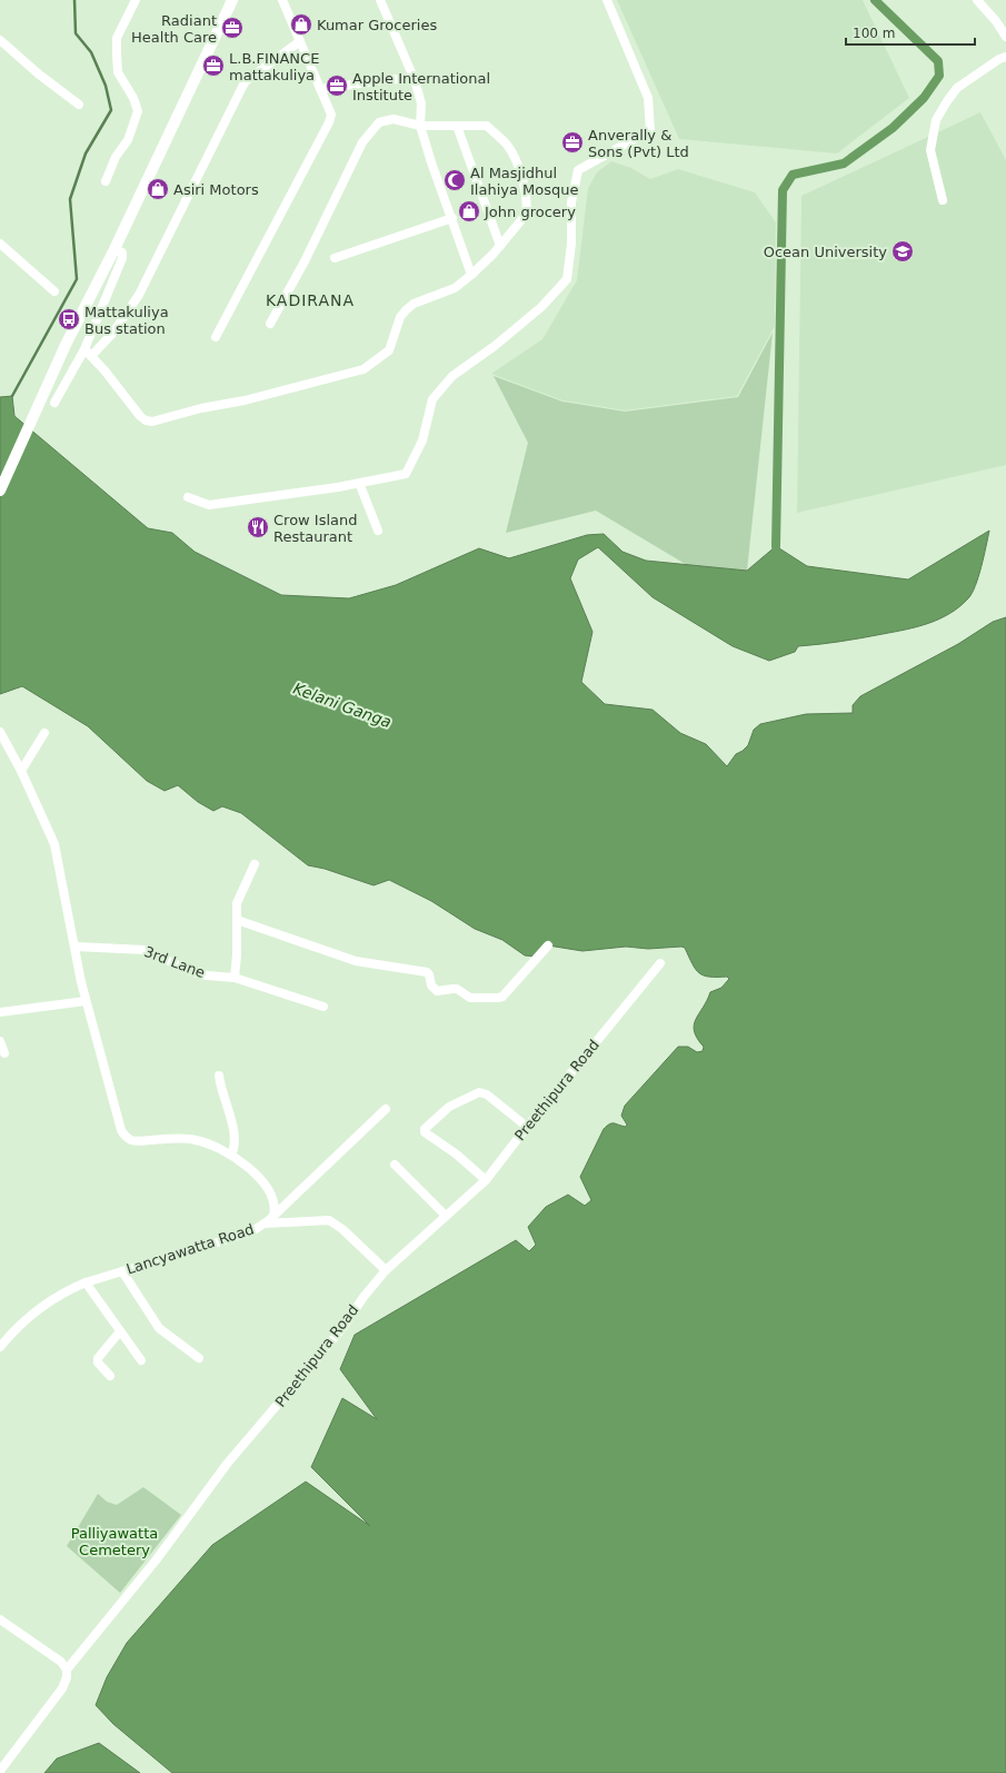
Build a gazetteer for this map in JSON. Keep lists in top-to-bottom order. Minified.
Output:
{"streets":{"street":["3rd Lane","Preethipura Road","Lancyawatta Road"]},"districts":["KADIRANA"],"water":["Kelani Ganga"],"parks":["Palliyawatta Cemetery"],"places":{"shop":["Kumar Groceries","Asiri Motors","John grocery"],"office":["Radiant Health Care","L.B.FINANCE mattakuliya","Apple International Institute","Anverally & Sons (Pvt) Ltd"],"mosque":["Al Masjidhul Ilahiya Mosque"],"school or university":["Ocean University"],"bus stop":["Mattakuliya Bus station"],"restaurant":["Crow Island Restaurant"]},"scale_bar":"100 m"}
